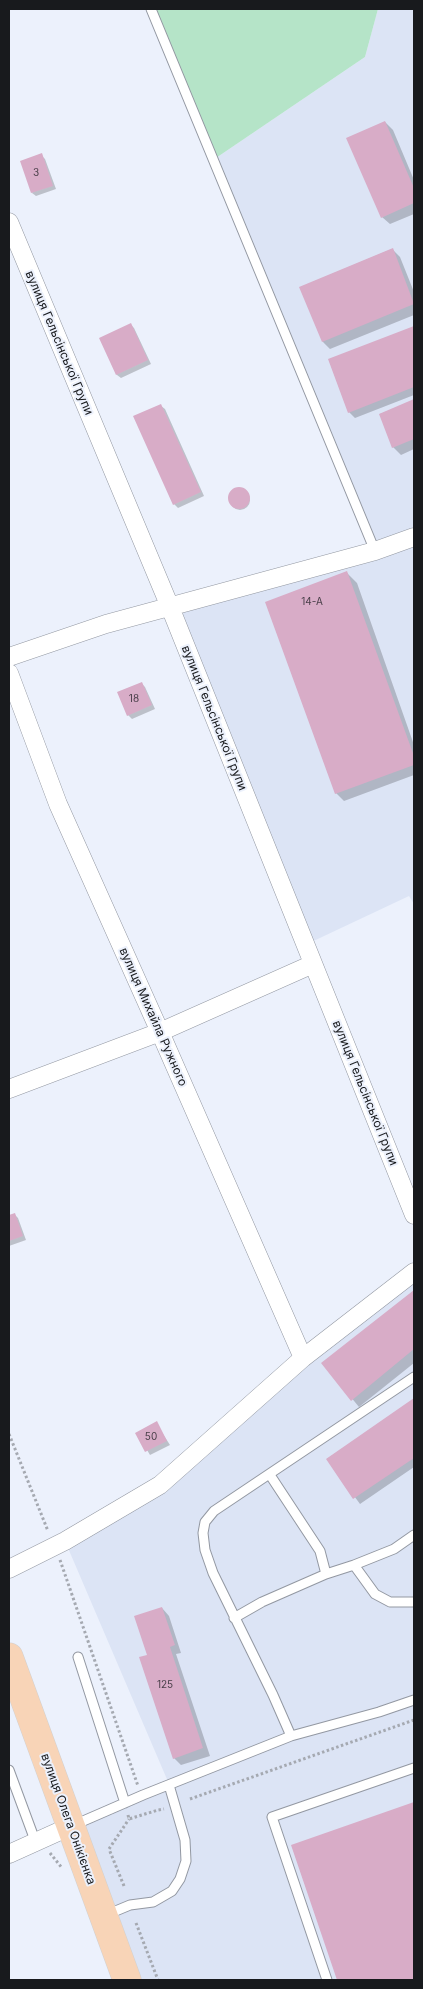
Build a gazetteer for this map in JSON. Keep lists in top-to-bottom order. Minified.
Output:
{"streets":{"main road":["вулиця Олега Онікієнка"],"street":["вулиця Гельсінської Групи","вулиця Михайла Ружного"]},"house_numbers":["3","14-А","18","50","125"]}
